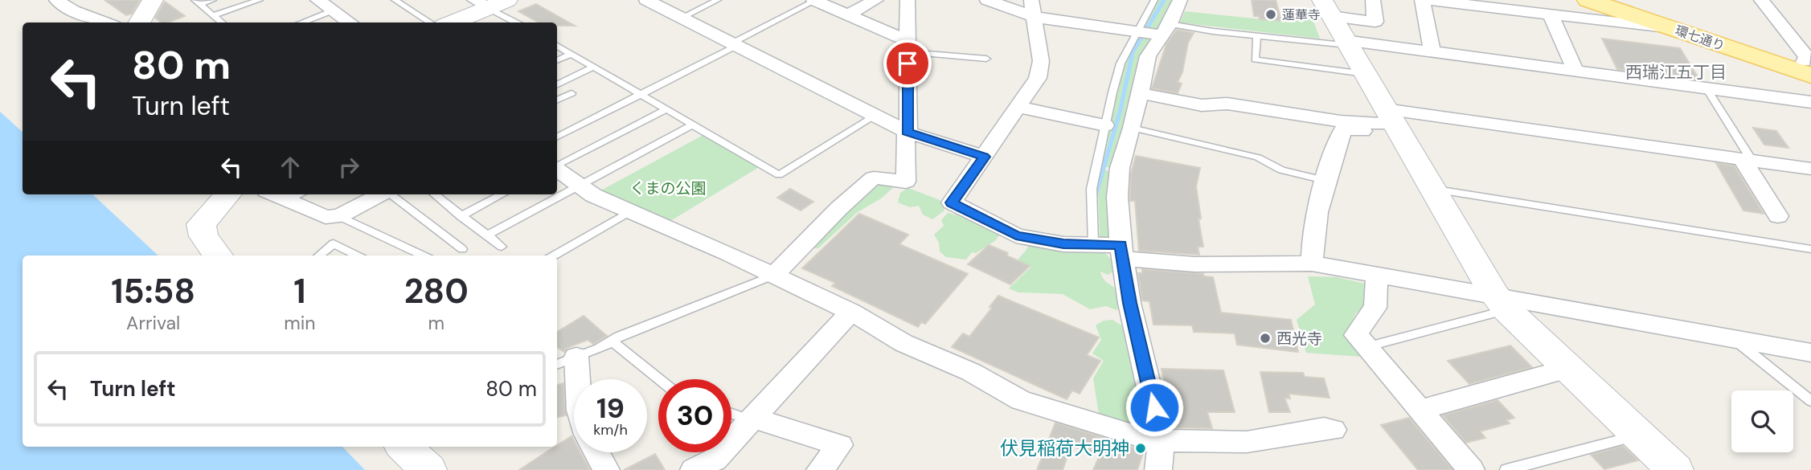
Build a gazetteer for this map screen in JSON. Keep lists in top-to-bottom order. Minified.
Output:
{"streets":{"main road":["環七通り"]},"districts":["西瑞江五丁目"],"parks":["くまの公園"],"places":["蓮華寺","西光寺","伏見稲荷大明神"],"page":{"turn":["80 m","Turn left"],"eta":["15:58","Arrival","1","min","280","m"],"list":[{"name":"Turn left","value":"80 m"}],"speed":"19 km/h","limit":"30"}}
